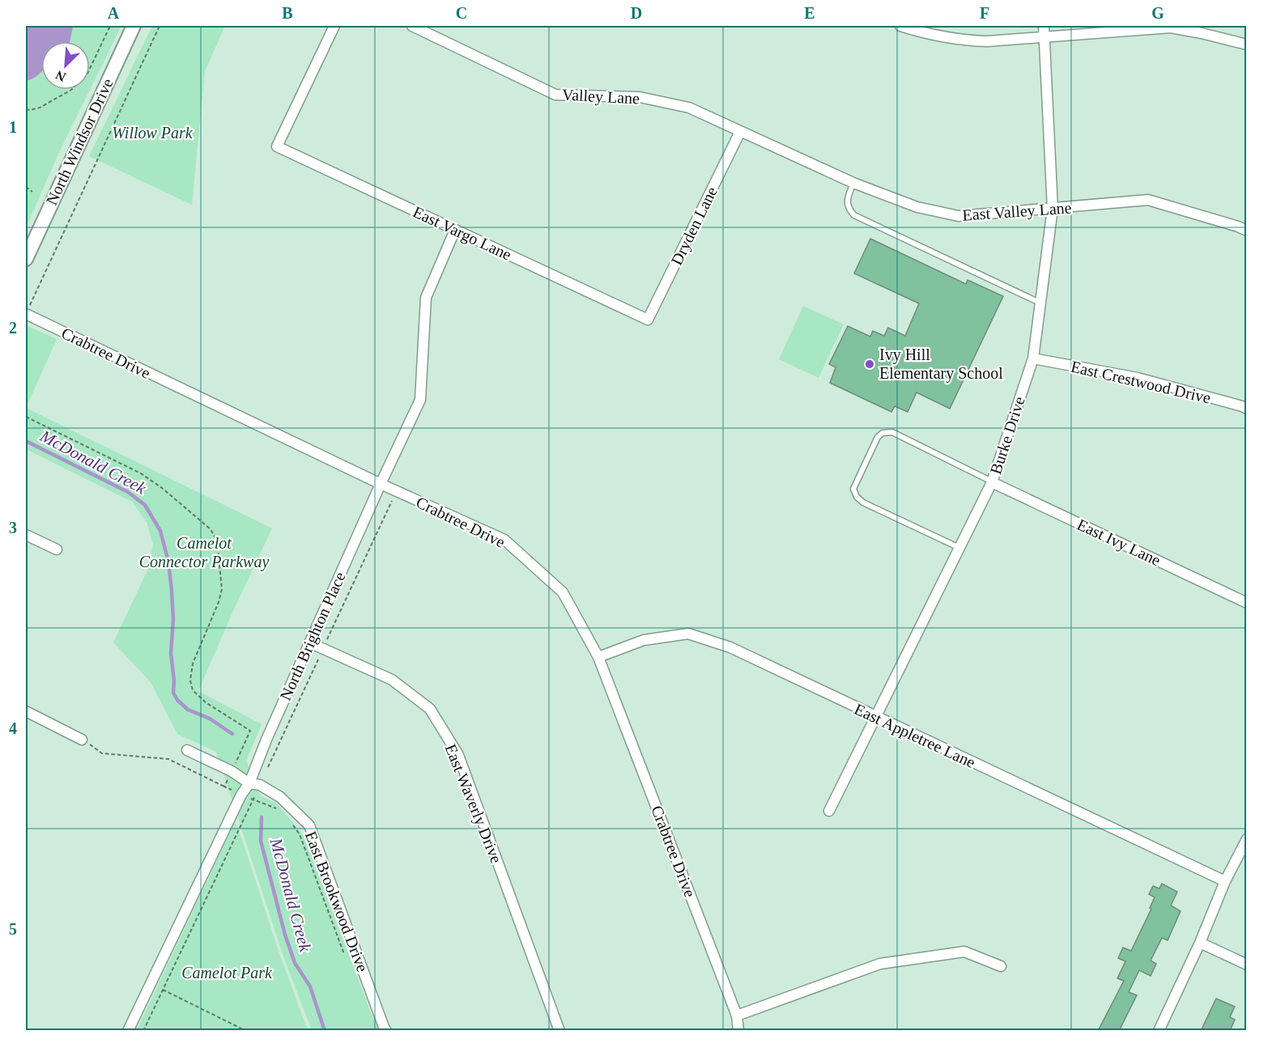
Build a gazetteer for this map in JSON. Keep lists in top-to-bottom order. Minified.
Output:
{"streets":{"main road":["North Windsor Drive"],"street":["Valley Lane","East Valley Lane","Dryden Lane","East Vargo Lane","Crabtree Drive","East Crestwood Drive","Burke Drive","East Ivy Lane","North Brighton Place","East Appletree Lane","East Waverly Drive","East Brookwood Drive"]},"crossings":[["Valley Lane","East Valley Lane"],["Valley Lane","Dryden Lane"],["East Valley Lane","Dryden Lane"],["East Valley Lane","Burke Drive"],["Dryden Lane","East Vargo Lane"],["East Vargo Lane","North Brighton Place"],["Crabtree Drive","North Brighton Place"],["Crabtree Drive","East Appletree Lane"],["East Crestwood Drive","Burke Drive"],["Burke Drive","East Ivy Lane"],["Burke Drive","East Appletree Lane"],["North Brighton Place","East Waverly Drive"],["North Brighton Place","East Brookwood Drive"]],"water":["McDonald Creek"],"parks":["Willow Park","Camelot Connector Parkway","Camelot Park"],"places":["Ivy Hill Elementary School"],"north":"bottom left","grid":{"columns":["A","B","C","D","E","F","G"],"rows":["1","2","3","4","5"]}}
